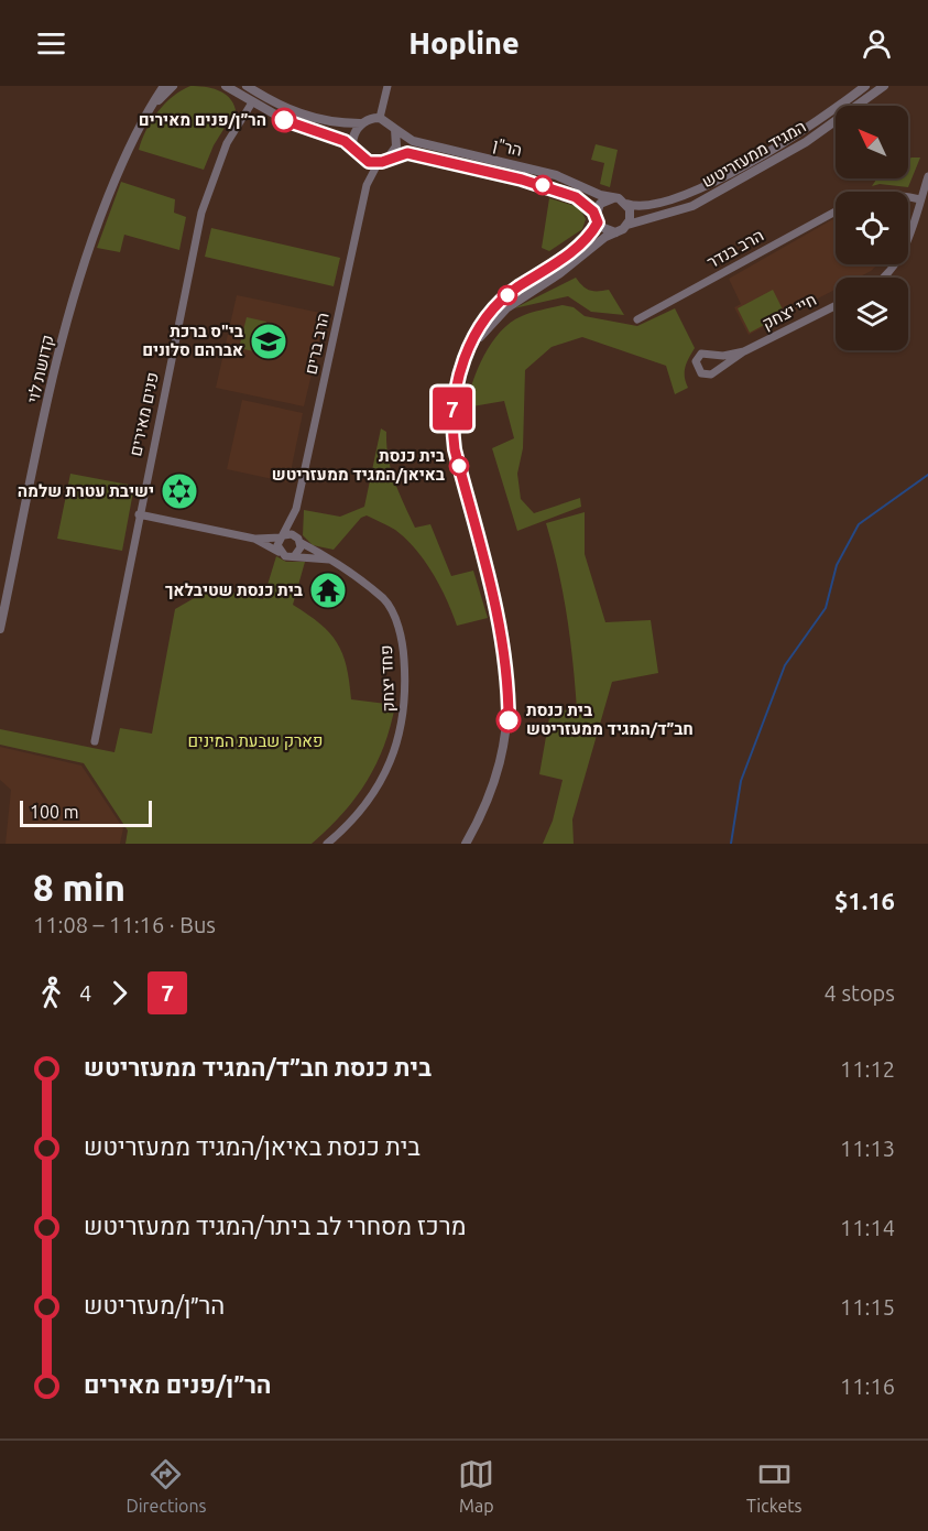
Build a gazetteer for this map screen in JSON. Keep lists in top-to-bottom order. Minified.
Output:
{"streets":{"street":["הר\"ן","המגיד ממעזריטש","הרב בנדר","חיי יצחק","הרב ברים","קדושת לוי","פנים מאירים","פחד יצחק"]},"crossings":[["הר\"ן","המגיד ממעזריטש"],["הר\"ן","הרב ברים"],["הרב ברים","פחד יצחק"]],"parks":["פארק שבעת המינים"],"places":{"other":["הר״ן/פנים מאירים","בית כנסת באיאן/המגיד ממעזריטש","בית כנסת חב״ד/המגיד ממעזריטש"],"school or university":["בי\"ס ברכת אברהם סלונים"],"synagogue":["ישיבת עטרת שלמה"],"temple":["בית כנסת שטיבלאך"]},"lines":["bus line 7"],"scale_bar":"100 m","north":"top left","page":{"header":"Hopline","on_map":"7","scale":"100 m","heading":["8 min","11:08 – 11:16 · Bus","$1.16"],"legs":["4","7","4 stops"],"list":[{"name":"בית כנסת חב״ד/המגיד ממעזריטש","value":"11:12"},{"name":"בית כנסת באיאן/המגיד ממעזריטש","value":"11:13"},{"name":"מרכז מסחרי לב ביתר/המגיד ממעזריטש","value":"11:14"},{"name":"הר״ן/מעזריטש","value":"11:15"},{"name":"הר״ן/פנים מאירים","value":"11:16"}],"tabs":["Directions","Map","Tickets"]}}
